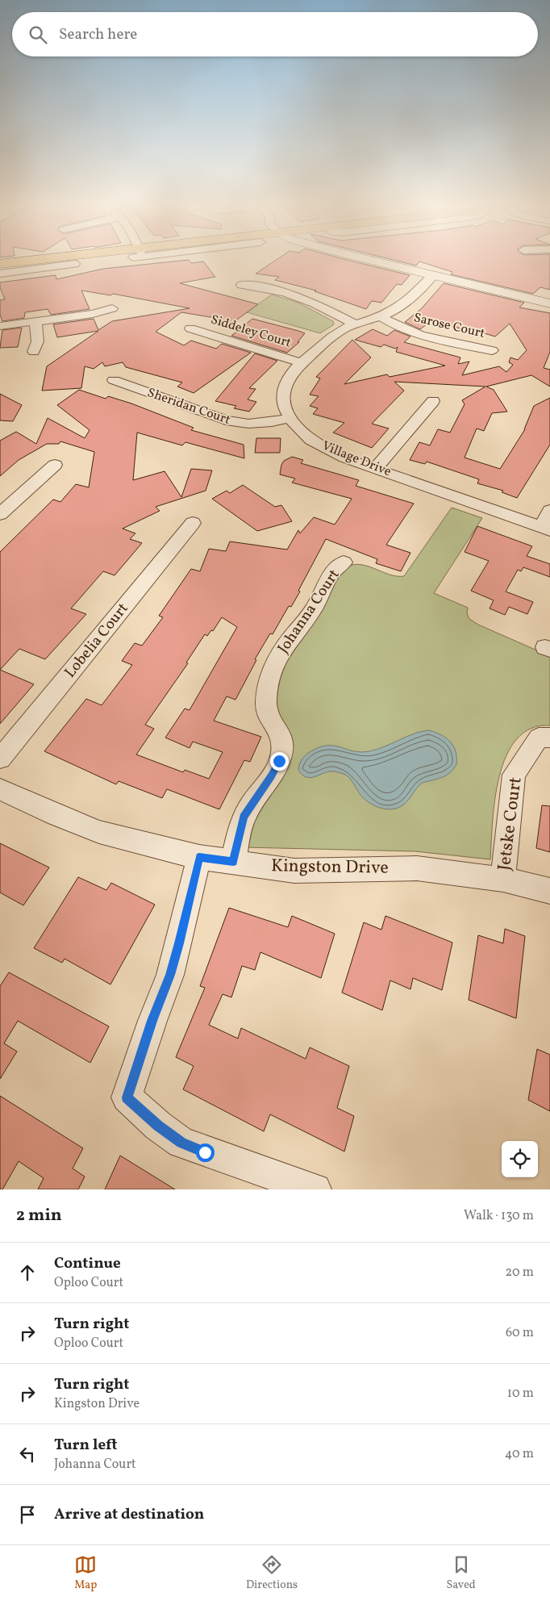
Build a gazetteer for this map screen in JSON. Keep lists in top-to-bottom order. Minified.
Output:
{"streets":{"street":["Sarose Court","Siddeley Court","Sheridan Court","Village Drive","Johanna Court","Lobelia Court","Jetske Court","Kingston Drive"]},"crossings":[["Sarose Court","Village Drive"],["Siddeley Court","Village Drive"],["Sheridan Court","Village Drive"],["Johanna Court","Kingston Drive"],["Jetske Court","Kingston Drive"]],"page":{"search":"Search here","heading":["2 min","Walk · 130 m"],"list":[["Continue","Oploo Court","20 m"],["Turn right","Oploo Court","60 m"],["Turn right","Kingston Drive","10 m"],["Turn left","Johanna Court","40 m"],"Arrive at destination"],"nav":["Map","Directions","Saved"]}}
